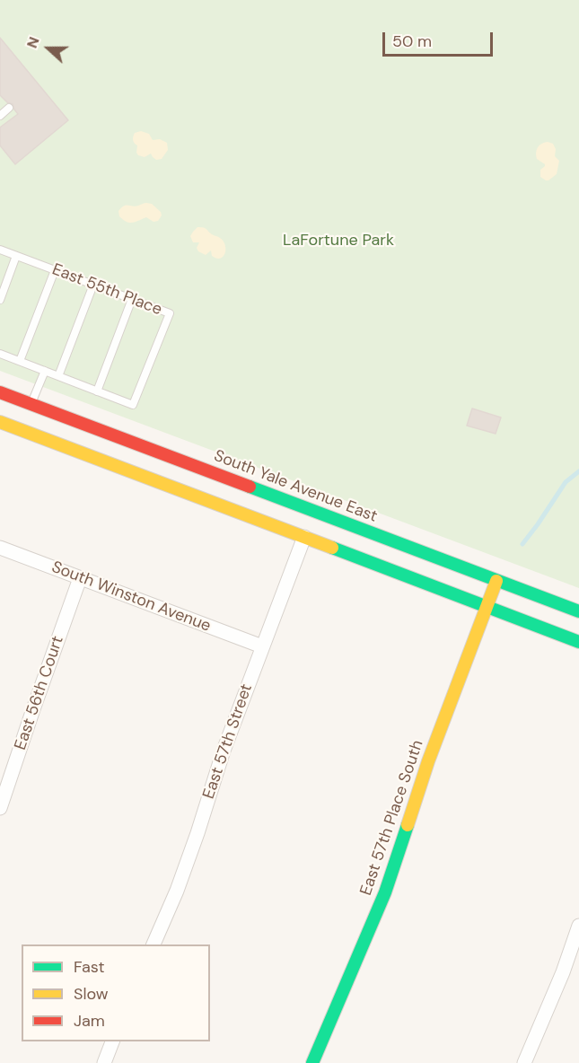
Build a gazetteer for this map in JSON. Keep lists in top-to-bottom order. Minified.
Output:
{"streets":{"main road":["South Yale Avenue East","East 57th Place South"],"street":["South Winston Avenue","East 56th Court","East 57th Street"],"lane":["East 55th Place"]},"crossings":[["South Yale Avenue East","East 57th Place South"],["South Winston Avenue","East 56th Court"],["South Winston Avenue","East 57th Street"]],"parks":["LaFortune Park"],"legend":["Fast","Slow","Jam"],"scale_bar":"50 m","north":"left"}
